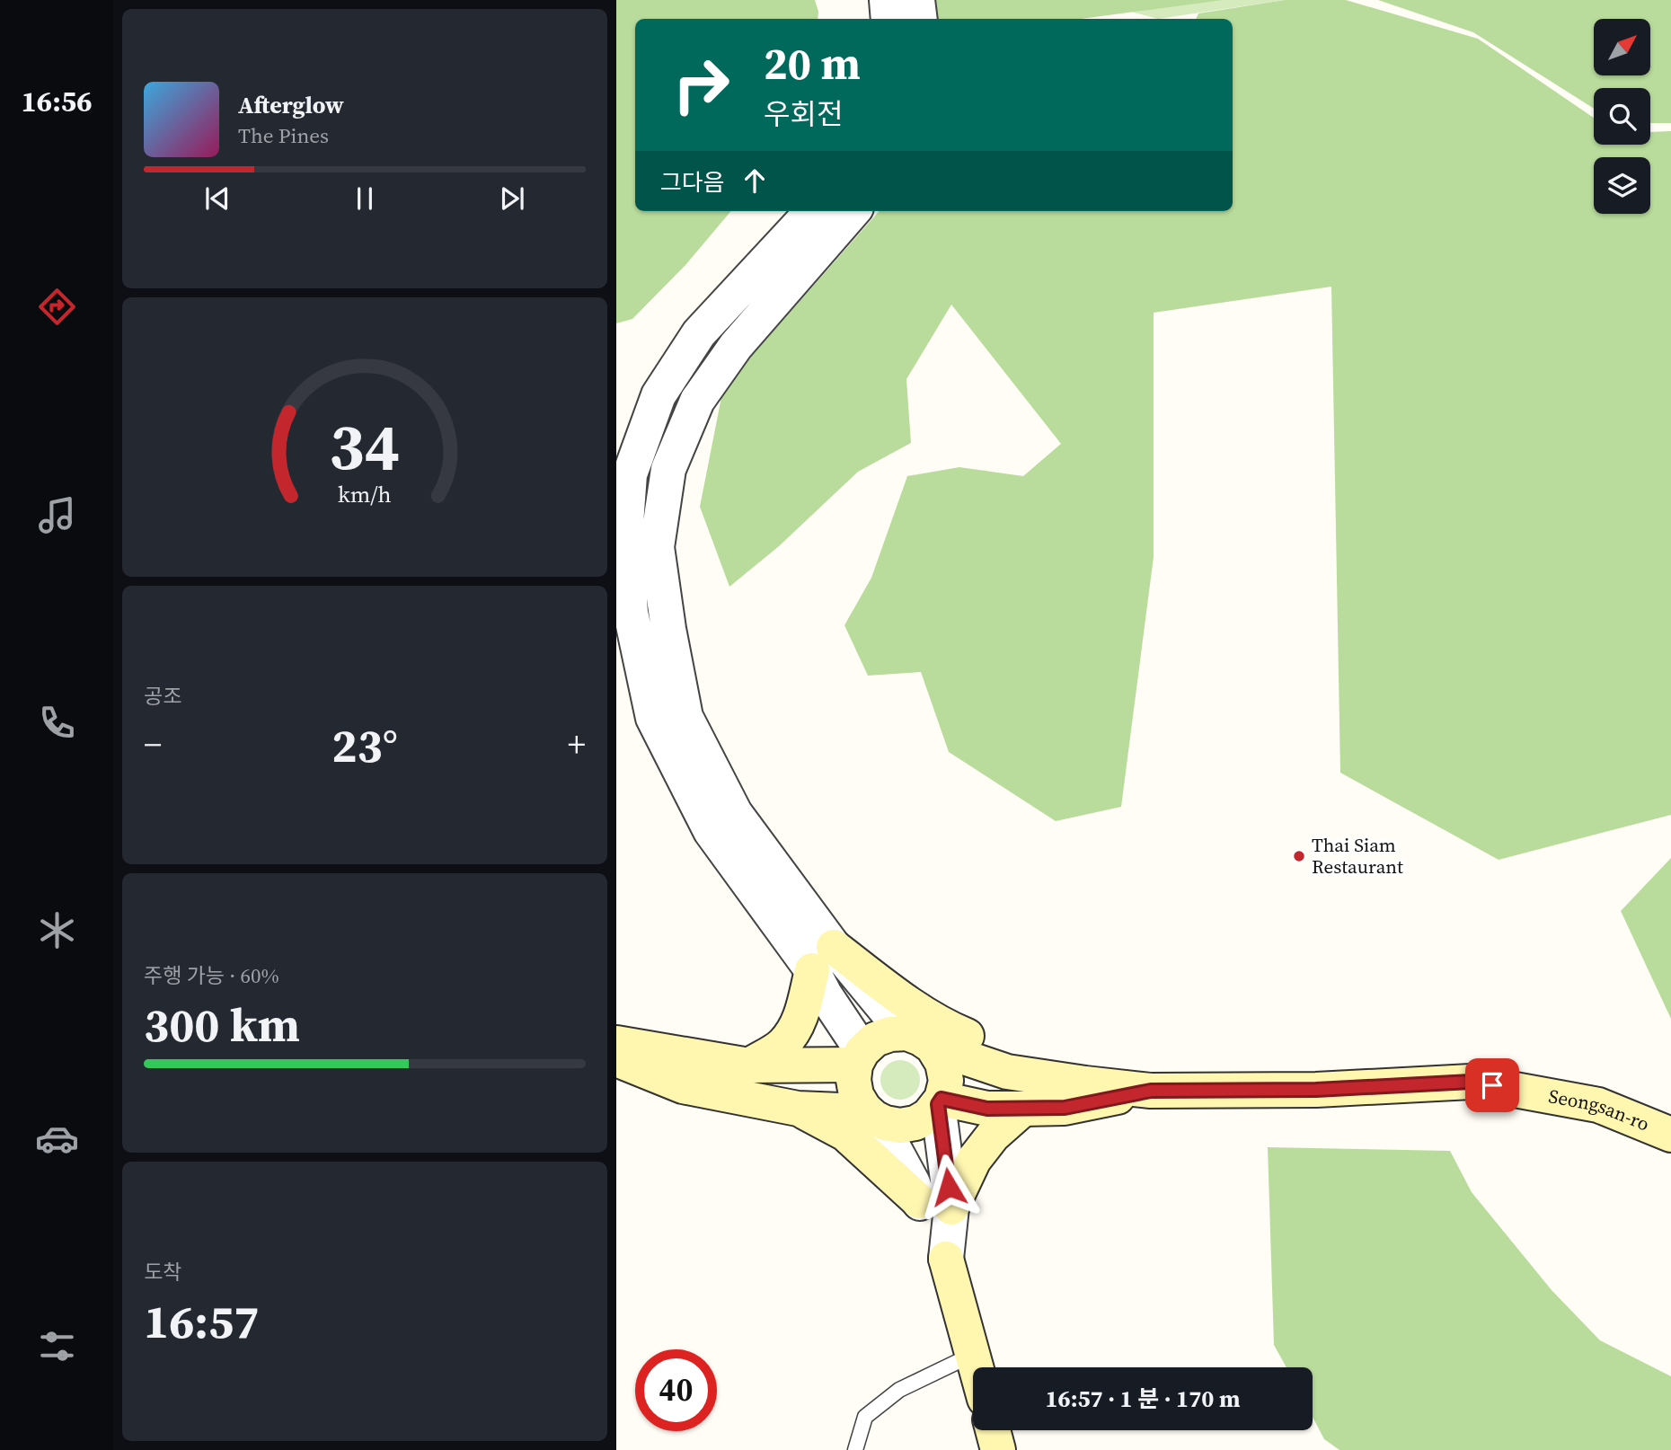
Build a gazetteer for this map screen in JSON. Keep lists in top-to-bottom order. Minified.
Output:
{"streets":{"main road":["Seongsan-ro"]},"places":["Thai Siam Restaurant"],"north":"top right","page":{"tabs":"16:56","turn":["20 m","우회전"],"song":["Afterglow","The Pines"],"then":"그다음","tile":["공조",["주행 가능 · 60%","300 km"],["도착","16:57"]],"heat":["−","23°","+"],"limit":"40","trip":"16:57 · 1 분 · 170 m","gauge":["34","km/h"]}}
